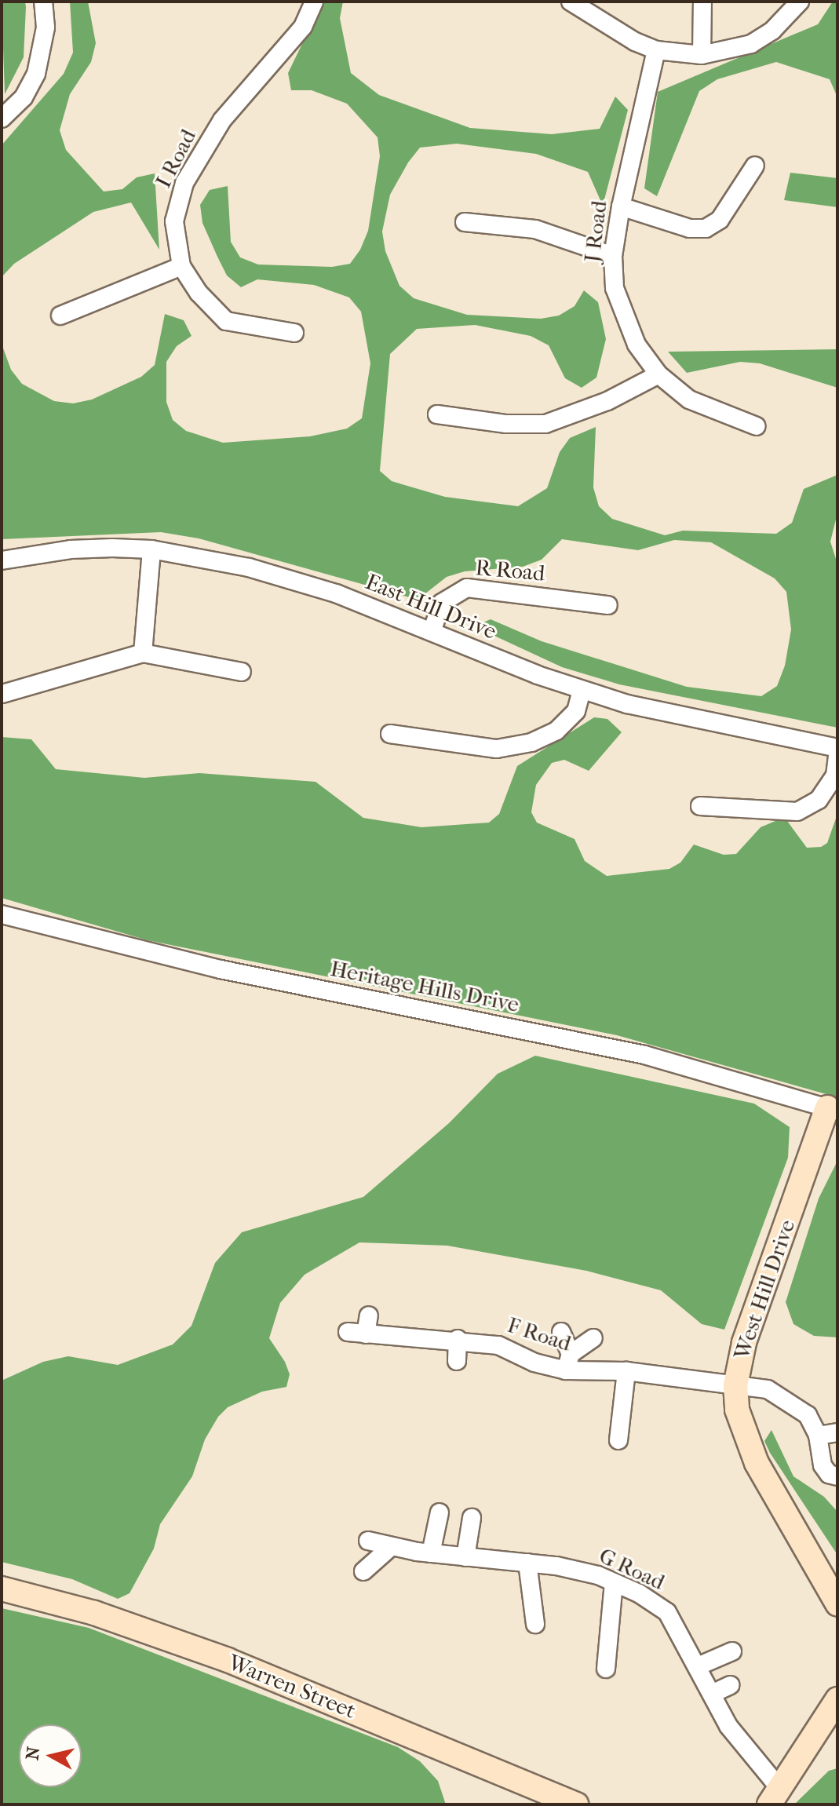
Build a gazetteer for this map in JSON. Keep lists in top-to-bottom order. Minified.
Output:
{"streets":{"street":["I Road","J Road","R Road","East Hill Drive","Heritage Hills Drive","West Hill Drive","F Road","G Road","Warren Street"]},"crossings":[["R Road","East Hill Drive"],["Heritage Hills Drive","West Hill Drive"],["West Hill Drive","F Road"]],"north":"left"}
